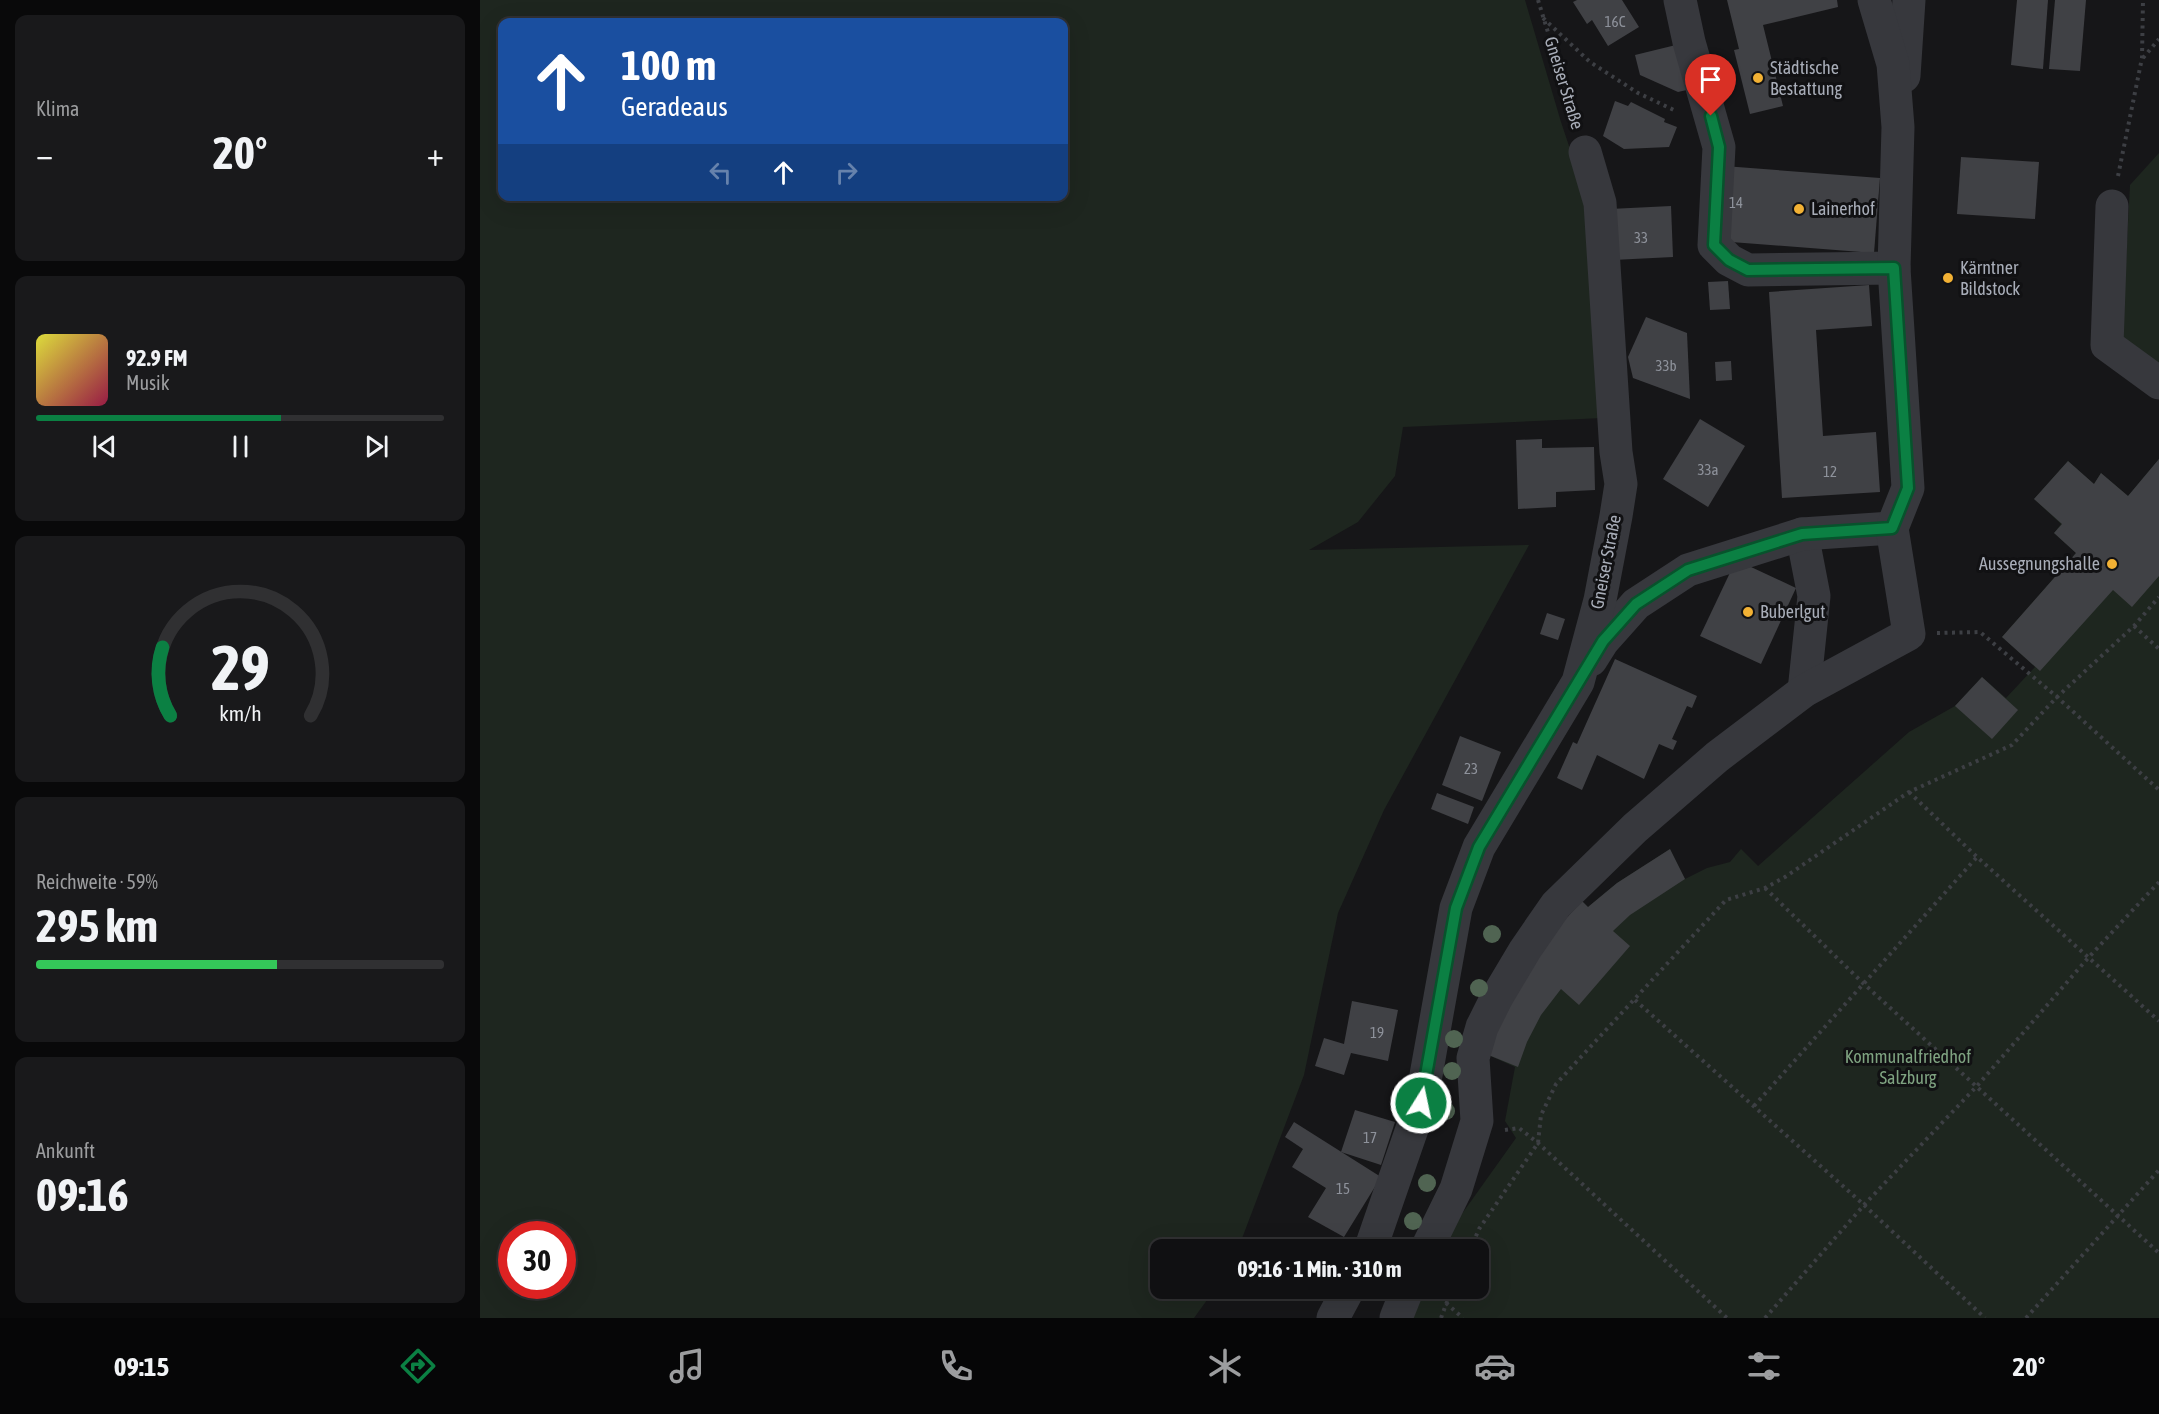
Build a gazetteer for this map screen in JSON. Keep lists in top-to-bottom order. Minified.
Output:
{"streets":{"street":["Gneiser Straße"]},"parks":["Kommunalfriedhof Salzburg"],"places":["Städtische Bestattung","Lainerhof","Kärntner Bildstock","Aussegnungshalle","Buberlgut"],"house_numbers":["16C","14","33","33b","33a","12","23","19","17","15"],"page":{"tile":["Klima",["Reichweite · 59%","295 km"],["Ankunft","09:16"]],"turn":["100 m","Geradeaus"],"heat":["−","20°","+"],"song":["92.9 FM","Musik"],"limit":"30","trip":"09:16 · 1 Min. · 310 m","tabs":["09:15","20°"],"gauge":["29","km/h"]}}
